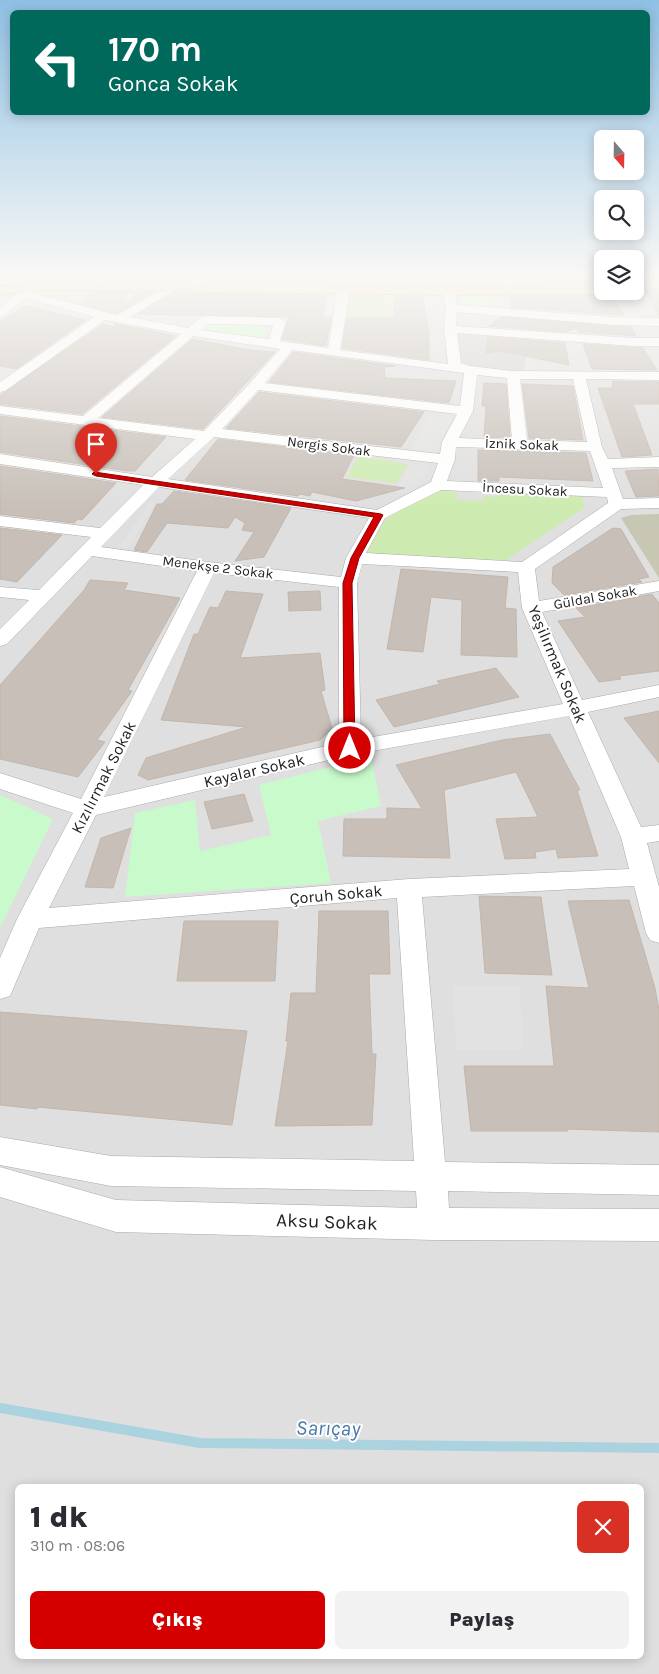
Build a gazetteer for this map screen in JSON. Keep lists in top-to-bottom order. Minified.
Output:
{"streets":{"street":["İznik Sokak","Nergis Sokak","İncesu Sokak","Menekşe 2 Sokak","Güldal Sokak","Yeşilırmak Sokak","Kayalar Sokak","Kızılırmak Sokak","Çoruh Sokak","Aksu Sokak"]},"crossings":[["Menekşe 2 Sokak","Kızılırmak Sokak"],["Güldal Sokak","Yeşilırmak Sokak"],["Yeşilırmak Sokak","Kayalar Sokak"],["Yeşilırmak Sokak","Çoruh Sokak"],["Kayalar Sokak","Kızılırmak Sokak"],["Kızılırmak Sokak","Çoruh Sokak"]],"water":["Sarıçay"],"north":"bottom","page":{"turn":["170 m","Gonca Sokak"],"heading":["1 dk","310 m · 08:06"],"buttons":["Çıkış","Paylaş"]}}
